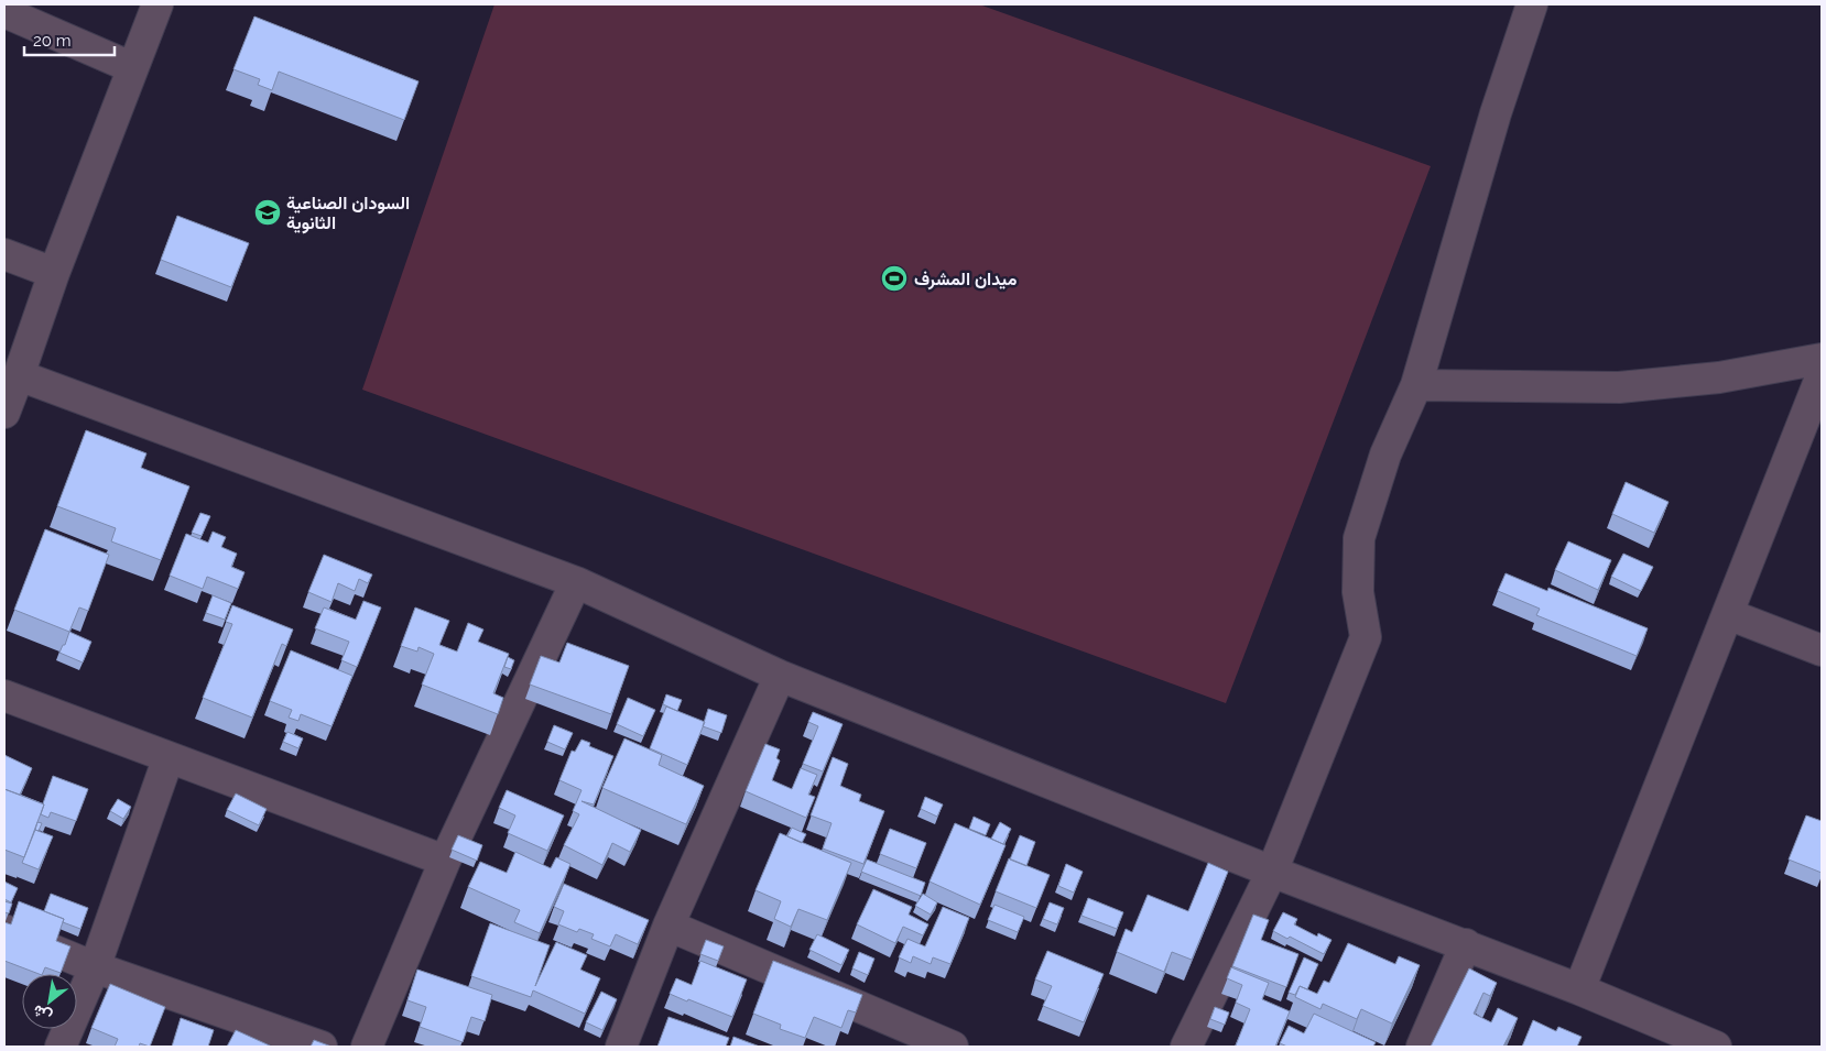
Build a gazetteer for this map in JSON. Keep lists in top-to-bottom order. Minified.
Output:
{"places":{"school or university":["السودان الصناعية الثانوية"],"sports":["ميدان المشرف"]},"scale_bar":"20 m","north":"bottom left"}
